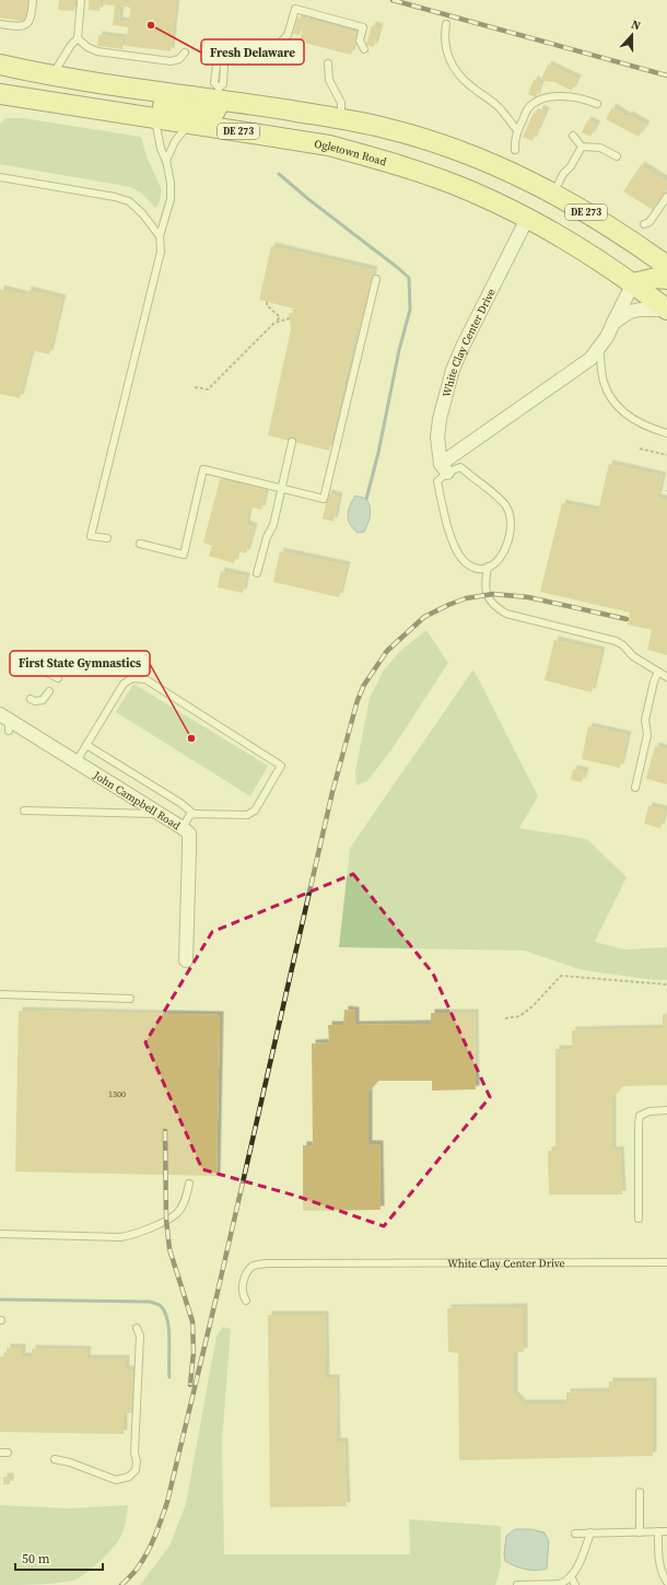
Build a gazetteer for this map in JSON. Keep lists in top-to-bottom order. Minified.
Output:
{"streets":{"main road":["DE 273","Ogletown Road"],"street":["White Clay Center Drive","John Campbell Road"]},"crossings":[["Ogletown Road","White Clay Center Drive"]],"places":["Fresh Delaware","First State Gymnastics"],"house_numbers":["1300"],"scale_bar":"50 m","north":"top"}
